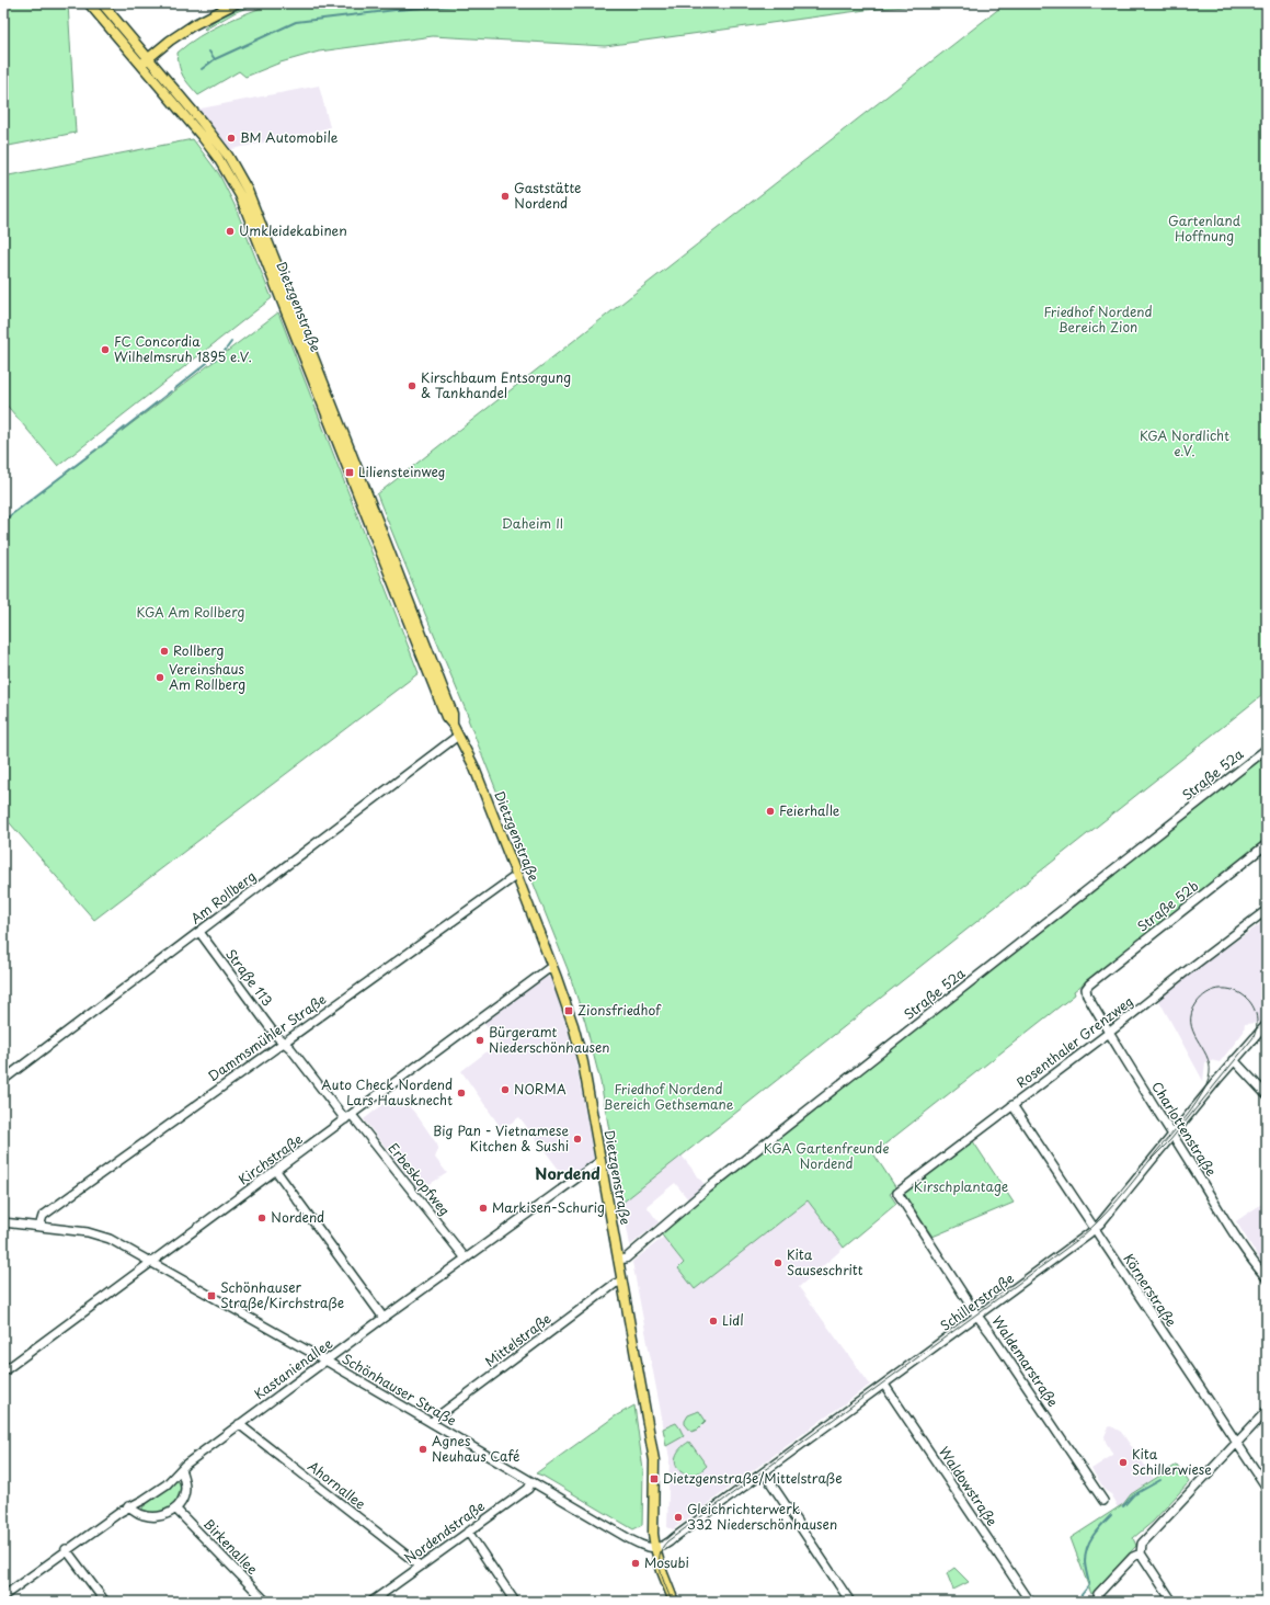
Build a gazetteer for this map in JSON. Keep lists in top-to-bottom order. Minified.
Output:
{"streets":{"main road":["Dietzgenstraße"],"street":["Straße 52a","Am Rollberg","Straße 52b","Straße 113","Dammsmühler Straße","Rosenthaler Grenzweg","Charlottenstraße","Kirchstraße","Erbeskopfweg","Körnerstraße","Schillerstraße","Mittelstraße","Waldemarstraße","Kastanienallee","Schönhauser Straße","Ahornallee","Waldowstraße","Nordendstraße","Birkenallee"]},"crossings":[["Dietzgenstraße","Straße 52a"],["Dietzgenstraße","Am Rollberg"],["Dietzgenstraße","Dammsmühler Straße"],["Dietzgenstraße","Kirchstraße"],["Dietzgenstraße","Schillerstraße"],["Dietzgenstraße","Mittelstraße"],["Dietzgenstraße","Kastanienallee"],["Dietzgenstraße","Schönhauser Straße"],["Am Rollberg","Straße 113"],["Straße 52b","Charlottenstraße"],["Straße 113","Dammsmühler Straße"],["Straße 113","Kirchstraße"],["Straße 113","Erbeskopfweg"],["Dammsmühler Straße","Schönhauser Straße"],["Rosenthaler Grenzweg","Charlottenstraße"],["Rosenthaler Grenzweg","Körnerstraße"],["Rosenthaler Grenzweg","Waldemarstraße"],["Charlottenstraße","Schillerstraße"],["Kirchstraße","Erbeskopfweg"],["Kirchstraße","Schönhauser Straße"],["Erbeskopfweg","Kastanienallee"],["Körnerstraße","Schillerstraße"],["Schillerstraße","Waldemarstraße"],["Schillerstraße","Schönhauser Straße"],["Schillerstraße","Waldowstraße"],["Mittelstraße","Schönhauser Straße"],["Kastanienallee","Schönhauser Straße"],["Kastanienallee","Ahornallee"],["Schönhauser Straße","Nordendstraße"],["Ahornallee","Nordendstraße"]],"districts":["Nordend"],"parks":["Gartenland Hoffnung","Friedhof Nordend Bereich Zion","KGA Nordlicht e.V.","Daheim II","KGA Am Rollberg","Friedhof Nordend Bereich Gethsemane","KGA Gartenfreunde Nordend","Kirschplantage"],"places":{"other":["BM Automobile","Gaststätte Nordend","Umkleidekabinen","FC Concordia Wilhelmsruh 1895 e.V.","Kirschbaum Entsorgung & Tankhandel","Rollberg","Vereinshaus Am Rollberg","Feierhalle","Bürgeramt Niederschönhausen","NORMA","Auto Check Nordend Lars Hausknecht","Big Pan - Vietnamese Kitchen & Sushi","Markisen-Schurig","Nordend","Kita Sauseschritt","Lidl","Agnes Neuhaus Café","Kita Schillerwiese","Gleichrichterwerk 332 Niederschönhausen","Mosubi"],"transit":["Liliensteinweg","Zionsfriedhof","Schönhauser Straße/Kirchstraße","Dietzgenstraße/Mittelstraße"]}}
